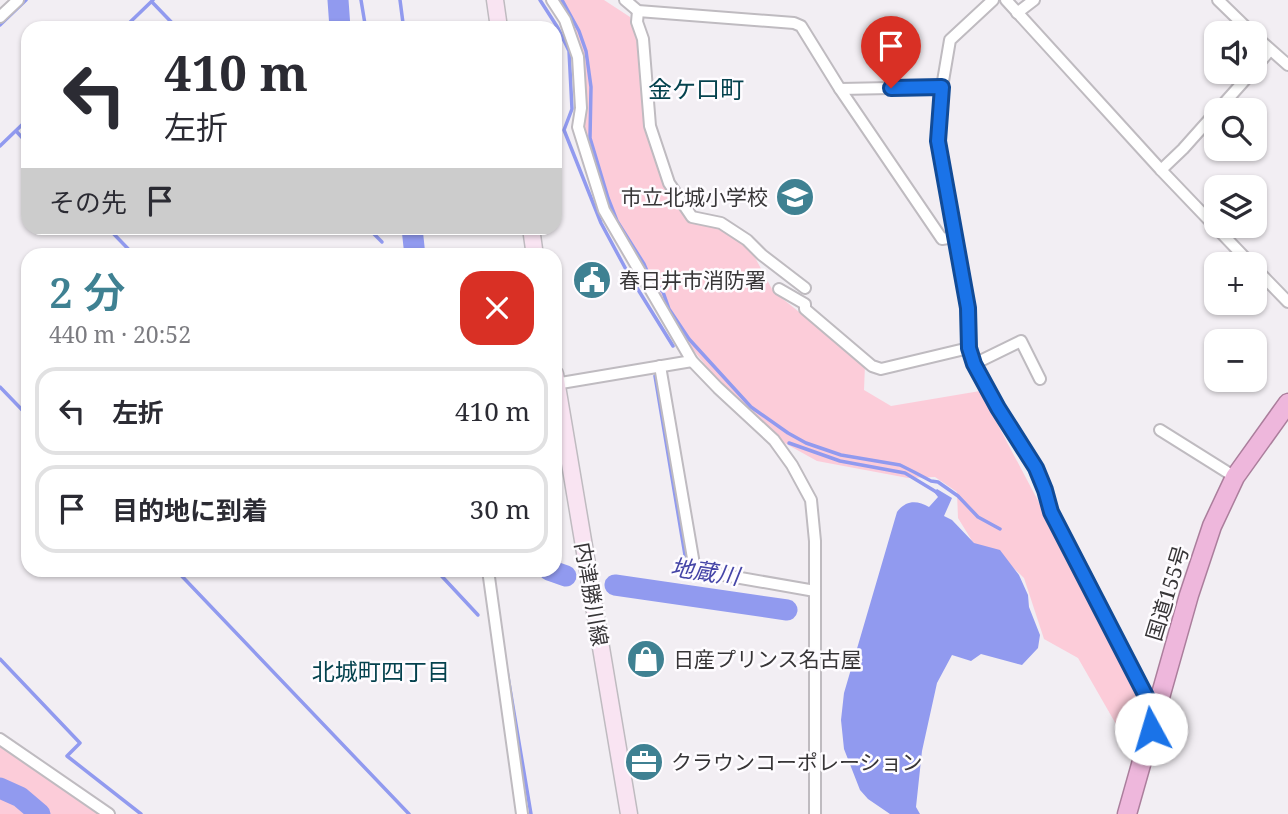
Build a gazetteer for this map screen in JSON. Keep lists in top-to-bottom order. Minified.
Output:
{"streets":{"highway":["国道155号"],"main road":["内津勝川線"]},"districts":["金ケ口町","北城町四丁目"],"water":["地蔵川"],"places":{"school or university":["市立北城小学校"],"public building":["春日井市消防署"],"shop":["日産プリンス名古屋"],"office":["クラウンコーポレーション"]},"page":{"map_buttons":["+","−"],"turn":["410 m","左折"],"then":"その先","heading":["2 分","440 m · 20:52"],"list":[{"name":"左折","value":"410 m"},{"name":"目的地に到着","value":"30 m"}]}}
